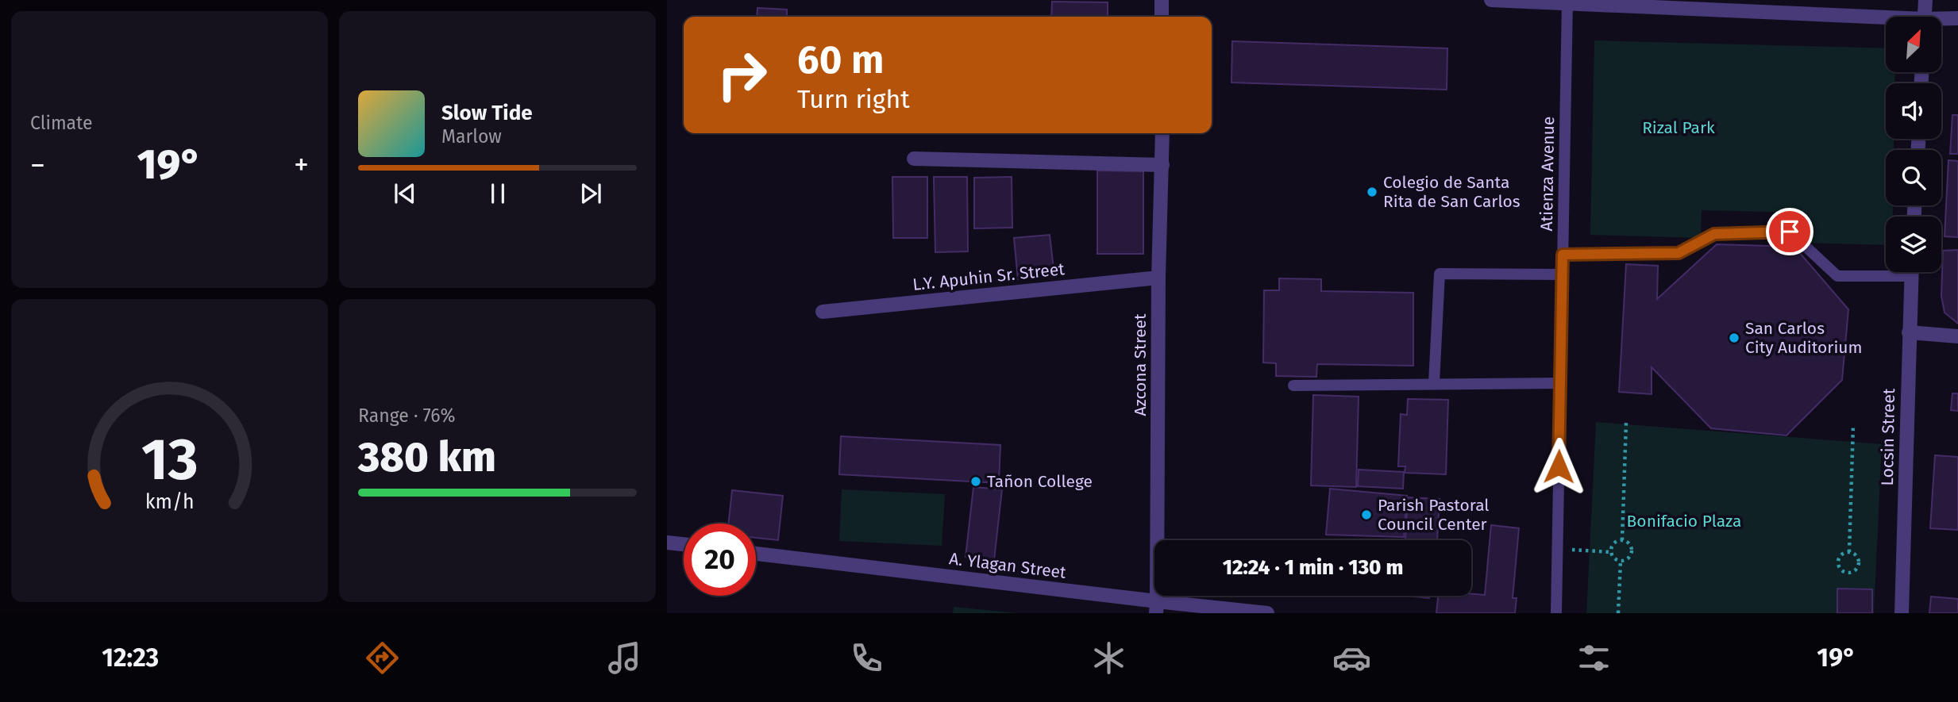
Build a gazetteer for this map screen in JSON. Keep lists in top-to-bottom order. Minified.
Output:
{"streets":{"street":["L.Y. Apuhin Sr. Street","Azcona Street","Locsin Street","A. Ylagan Street"],"lane":["Atienza Avenue"]},"crossings":[["L.Y. Apuhin Sr. Street","Azcona Street"],["Azcona Street","A. Ylagan Street"]],"parks":["Rizal Park","Bonifacio Plaza"],"places":["Colegio de Santa Rita de San Carlos","San Carlos City Auditorium","Tañon College","Parish Pastoral Council Center"],"north":"top right","page":{"tile":["Climate",["Range · 76%","380 km"]],"turn":["60 m","Turn right"],"song":["Slow Tide","Marlow"],"heat":["−","19°","+"],"limit":"20","trip":"12:24 · 1 min · 130 m","tabs":["12:23","19°"],"gauge":["13","km/h"]}}
